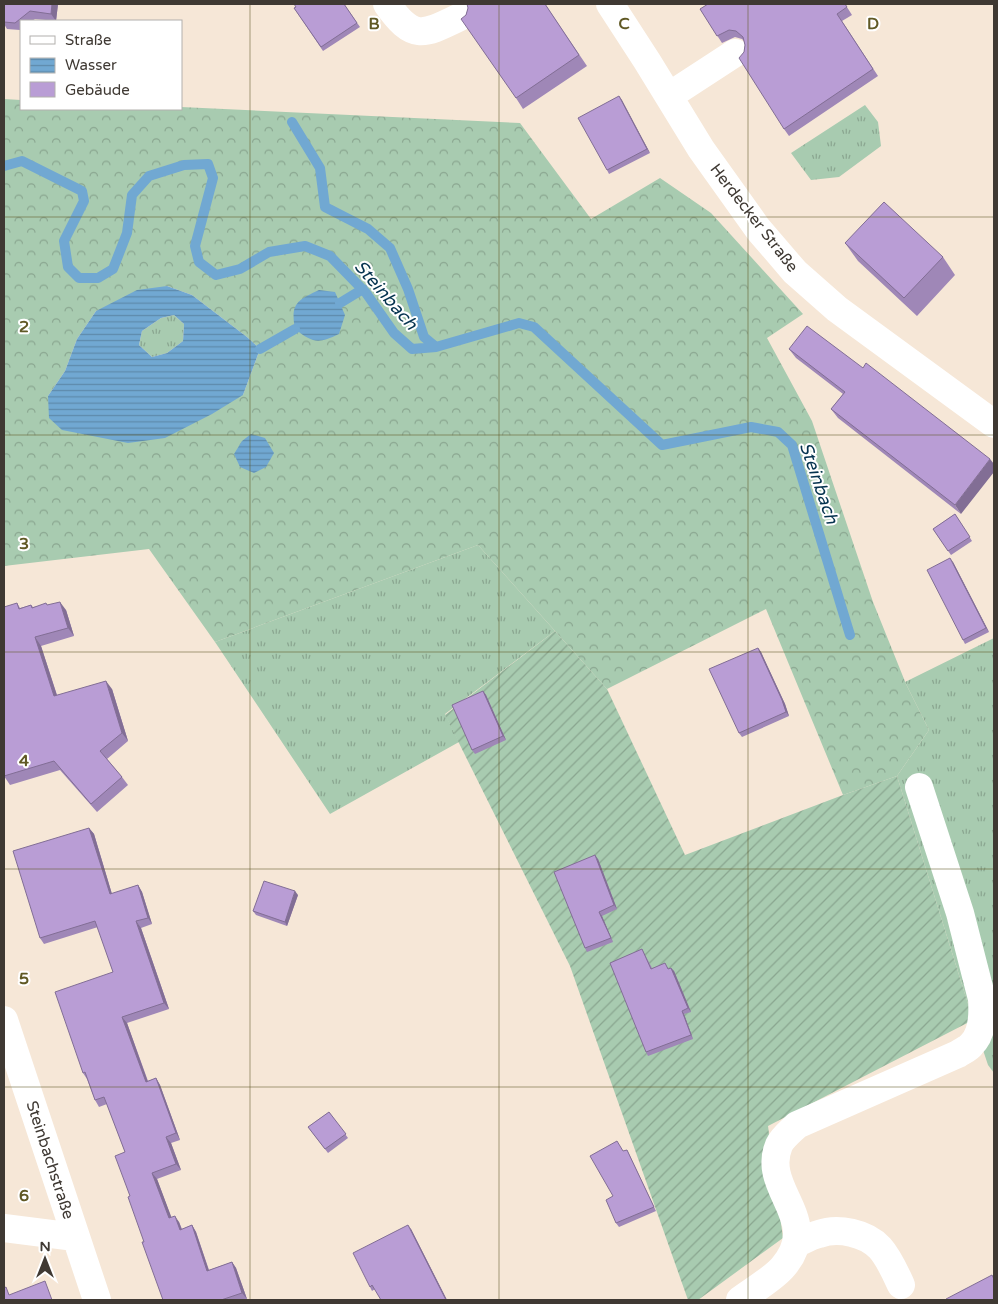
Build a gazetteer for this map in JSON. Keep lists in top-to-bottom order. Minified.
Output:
{"streets":{"street":["Herdecker Straße","Steinbachstraße"]},"water":["Steinbach"],"legend":["Straße","Wasser","Gebäude"],"north":"top","grid":{"columns":["B","C","D"],"rows":["2","3","4","5","6"]}}
